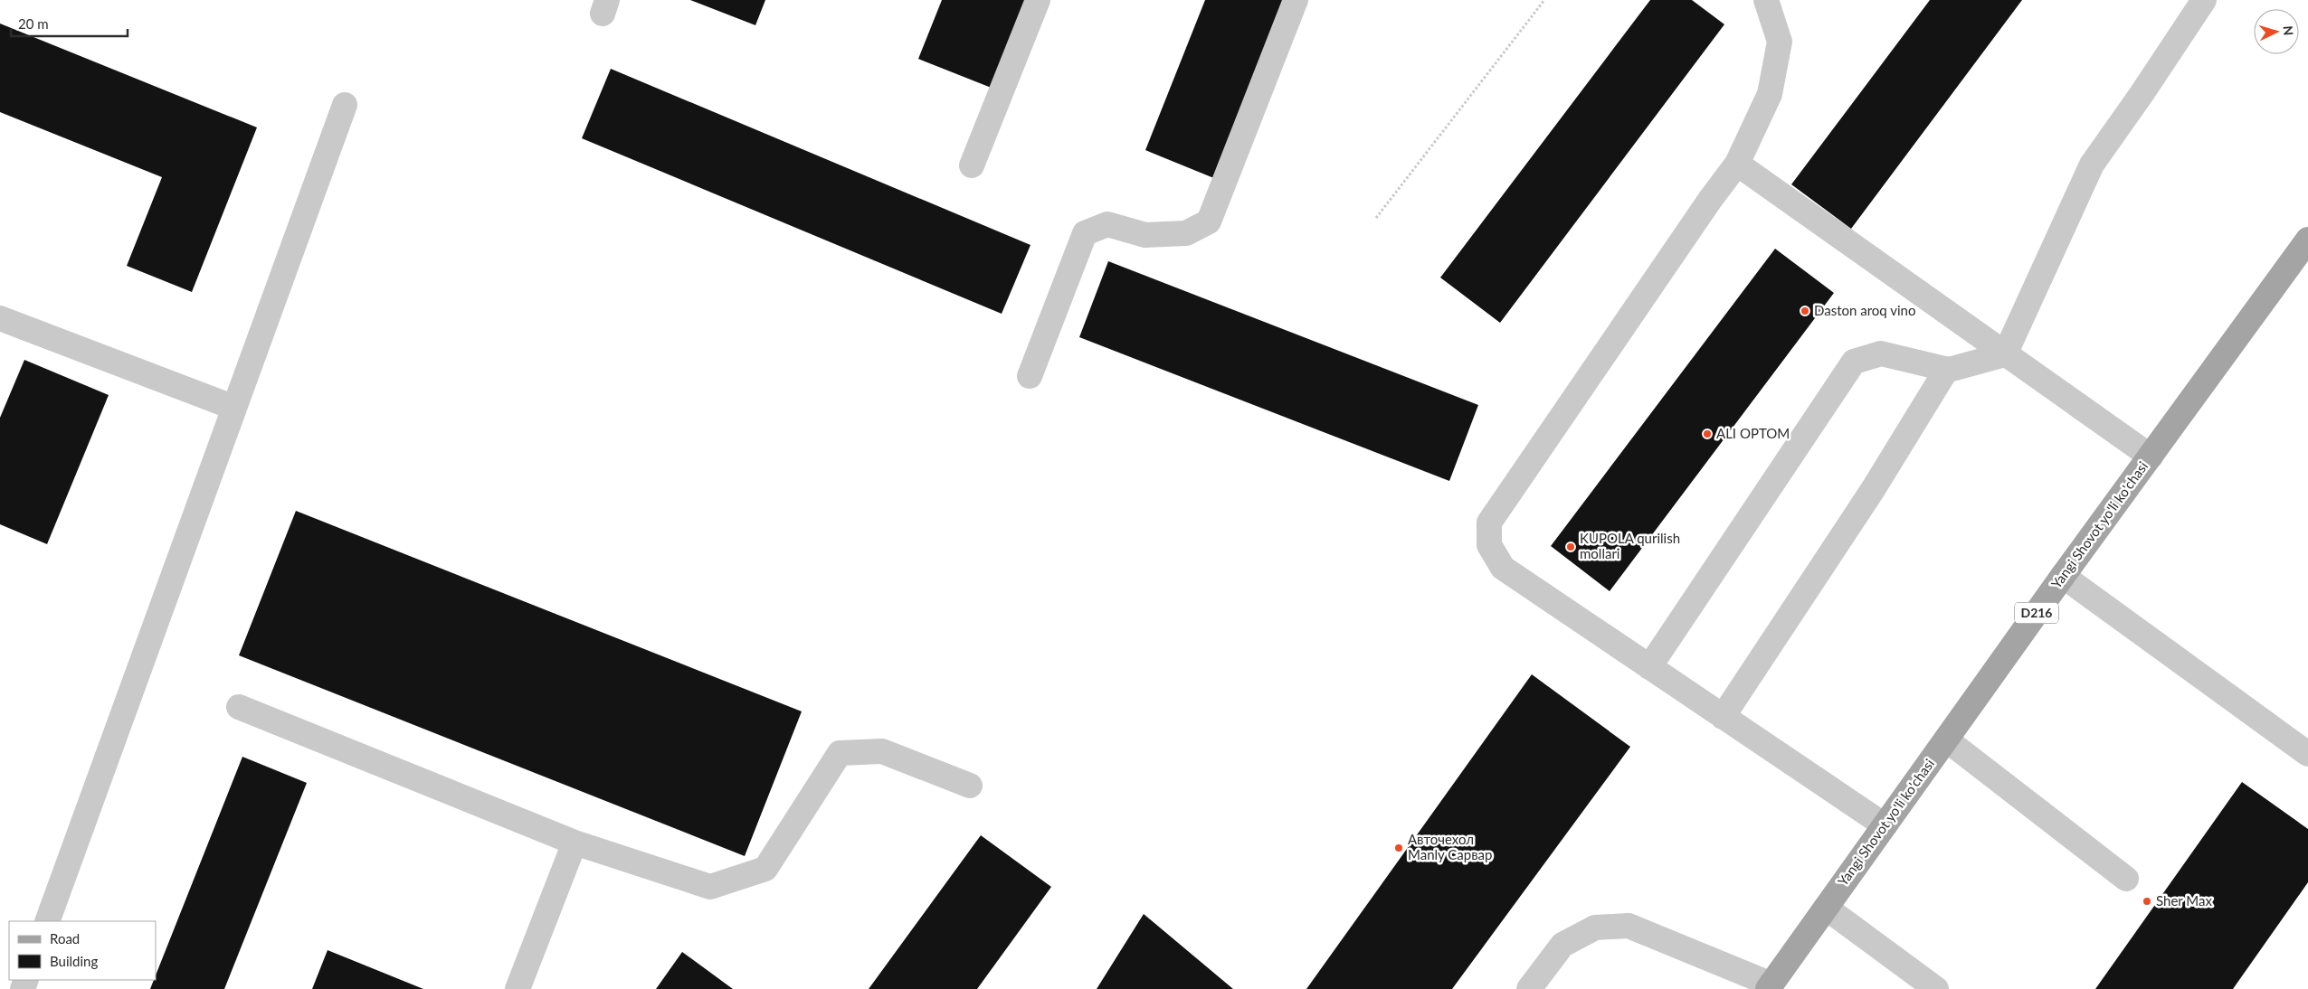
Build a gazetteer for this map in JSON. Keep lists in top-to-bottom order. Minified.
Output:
{"streets":{"main road":["Yangi Shovot yo'li ko'chasi","D216"]},"places":["Daston aroq vino","ALI OPTOM","KUPOLA qurilish mollari","Авточехол Manly Сарвар","Sher Max"],"legend":["Road","Building"],"scale_bar":"20 m","north":"right"}
